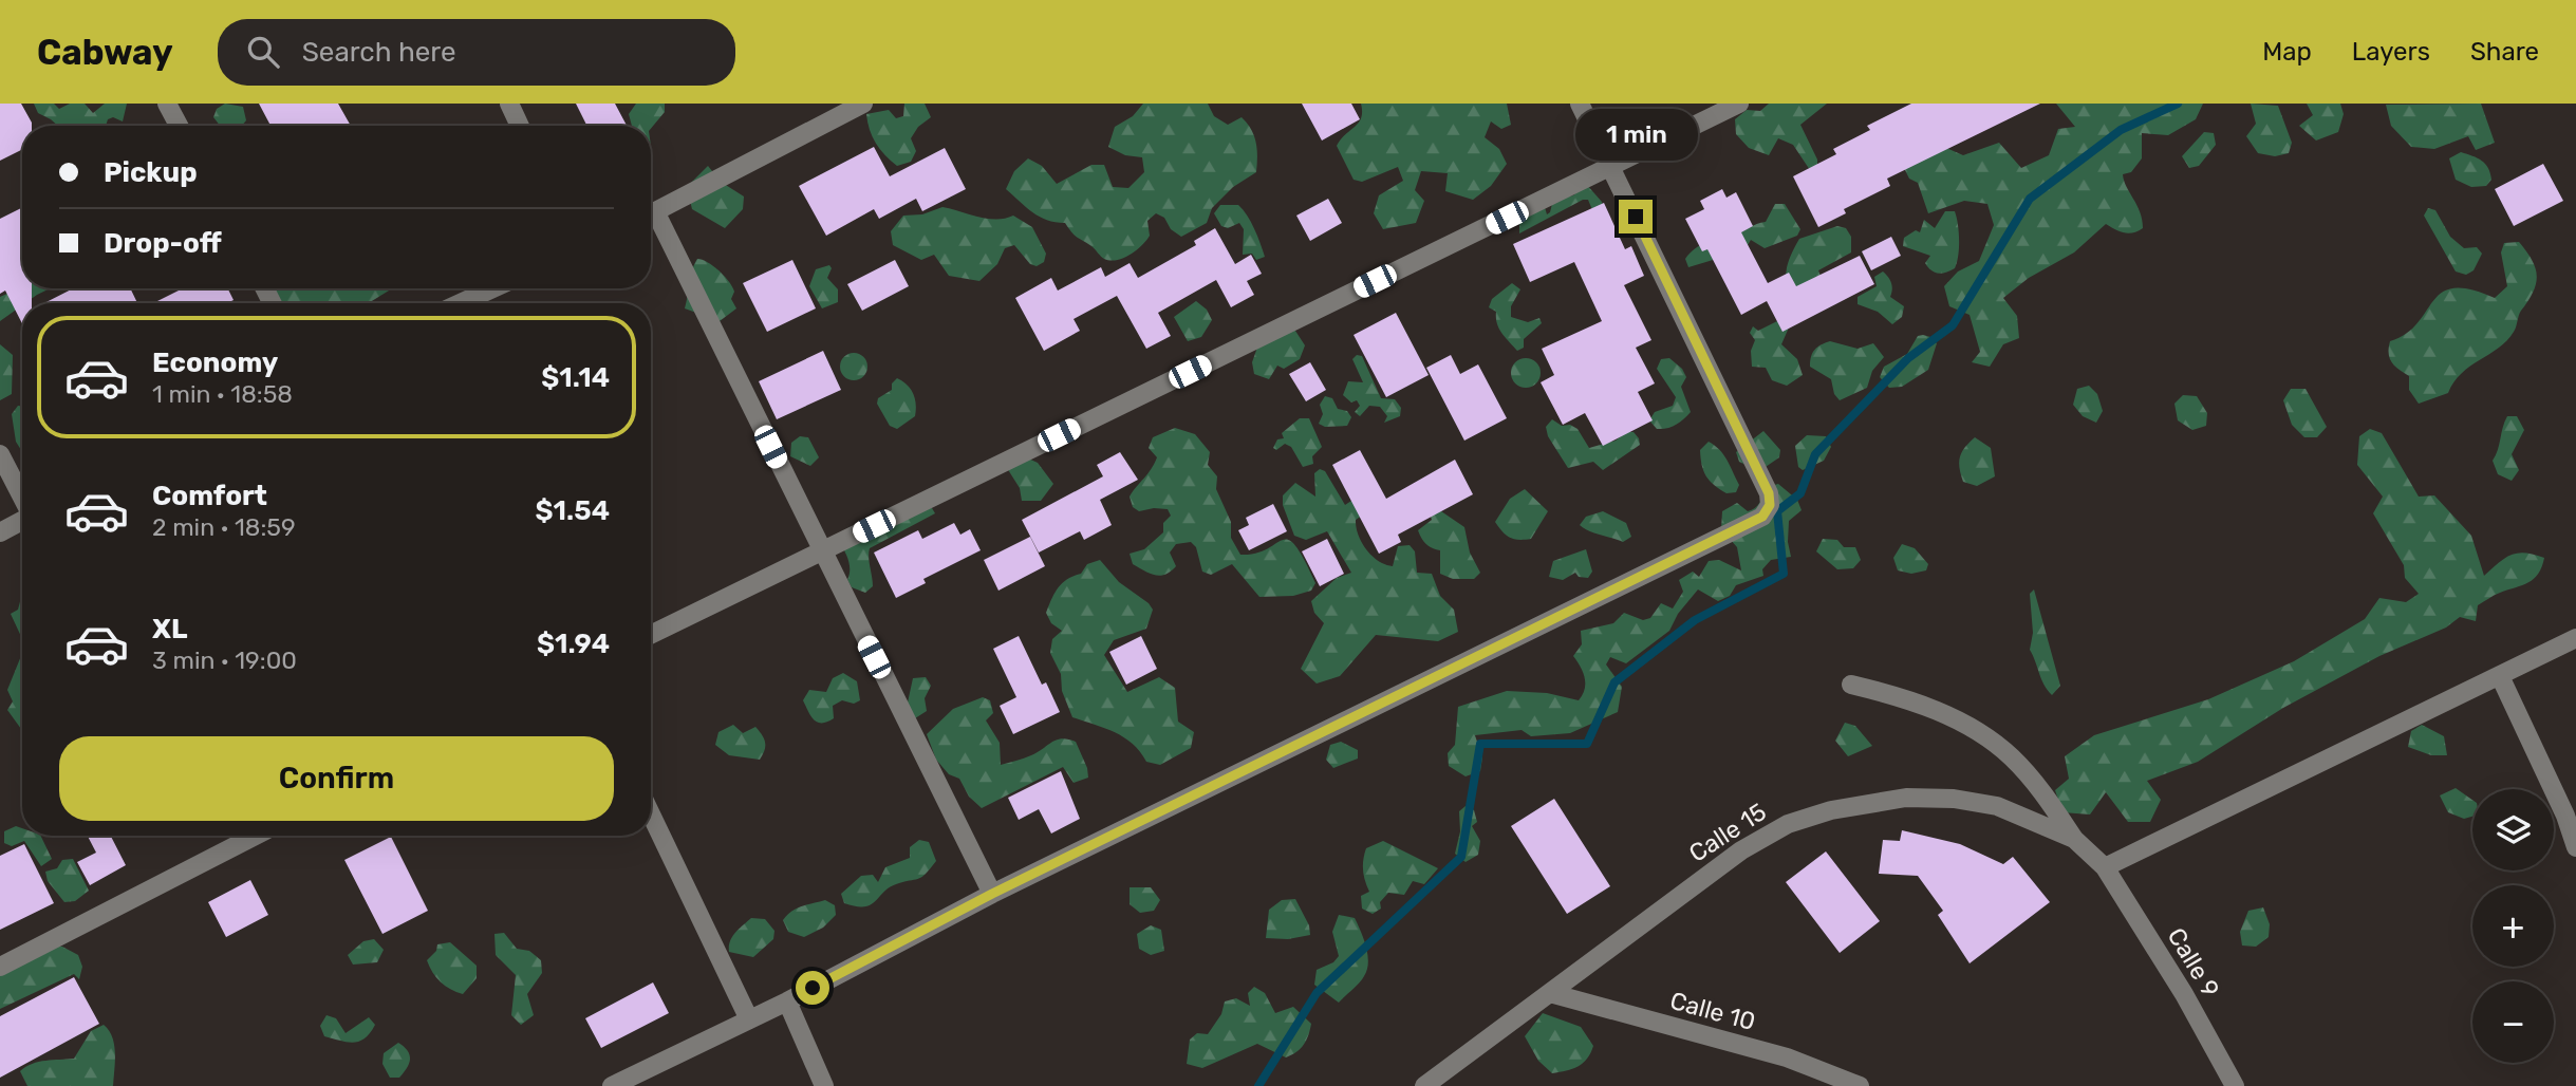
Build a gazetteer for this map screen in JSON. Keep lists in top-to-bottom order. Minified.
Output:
{"streets":{"street":["Calle 15","Calle 9","Calle 10"]},"crossings":[["Calle 15","Calle 9"],["Calle 15","Calle 10"]],"page":{"header":"Cabway","search":"Search here","nav":["Map","Layers","Share"],"bubble":"1 min","banner":["Pickup","Drop-off"],"list":[{"name":"Economy","note":"1 min · 18:58","value":"$1.14"},{"name":"Comfort","note":"2 min · 18:59","value":"$1.54"},{"name":"XL","note":"3 min · 19:00","value":"$1.94"}],"buttons":"Confirm","map_buttons":["+","−"]}}
